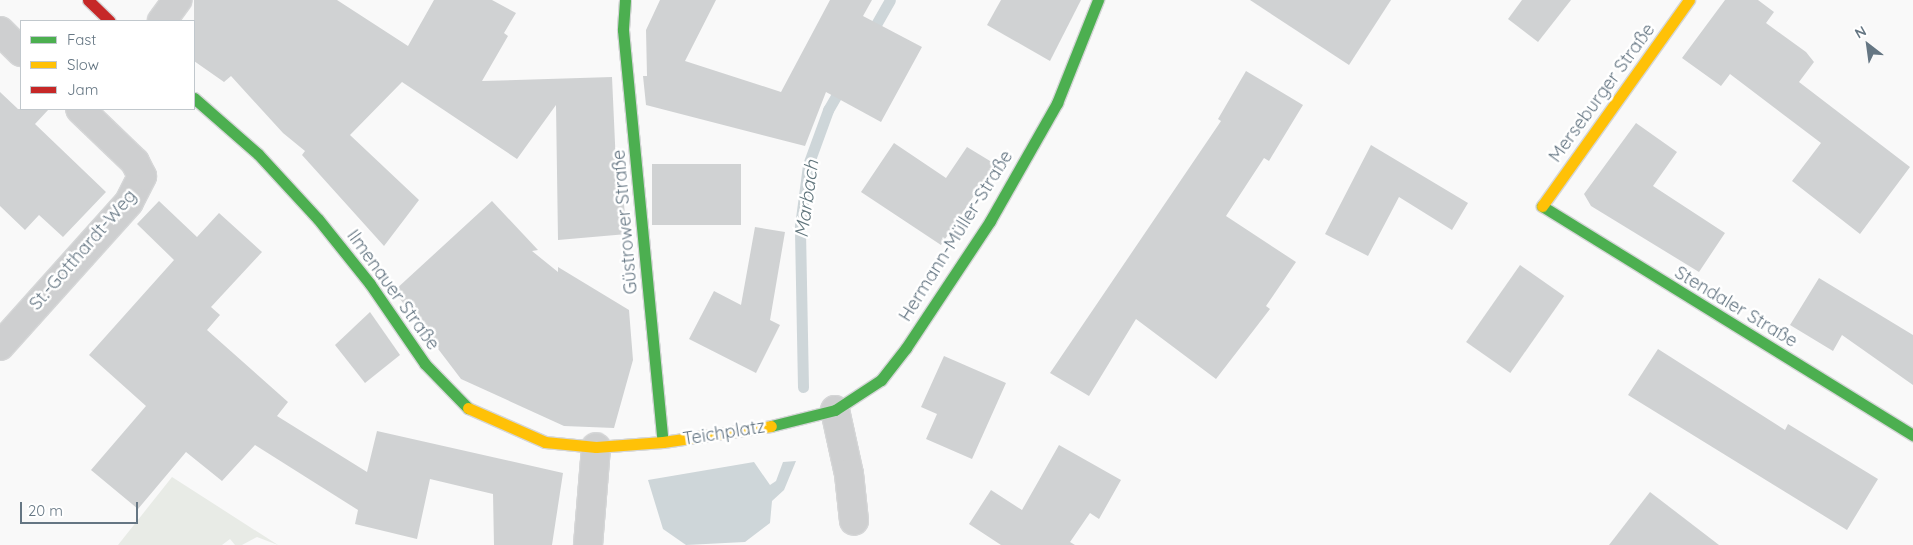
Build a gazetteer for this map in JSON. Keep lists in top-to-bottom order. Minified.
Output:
{"streets":{"street":["Merseburger Straße","Güstrower Straße","Hermann-Müller-Straße","St.-Gotthardt-Weg","Ilmenauer Straße","Stendaler Straße","Teichplatz"]},"crossings":[["Merseburger Straße","Stendaler Straße"],["Güstrower Straße","Teichplatz"],["Hermann-Müller-Straße","Teichplatz"],["Ilmenauer Straße","Teichplatz"]],"water":["Marbach"],"legend":["Fast","Slow","Jam"],"scale_bar":"20 m","north":"top left"}
